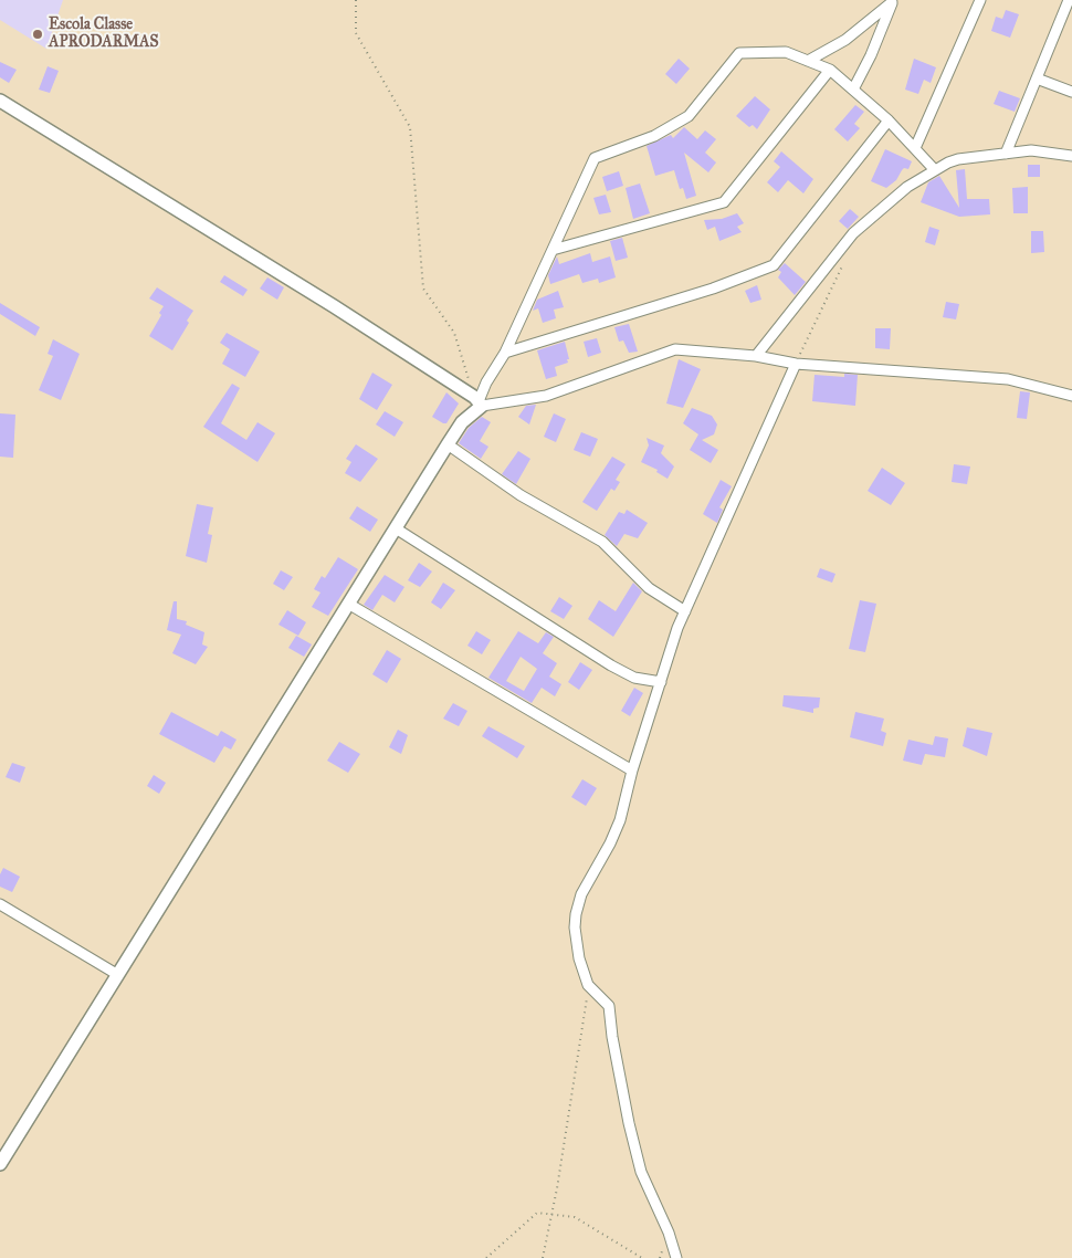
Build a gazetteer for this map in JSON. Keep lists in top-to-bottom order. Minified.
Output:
{"places":["Escola Classe APRODARMAS"]}
